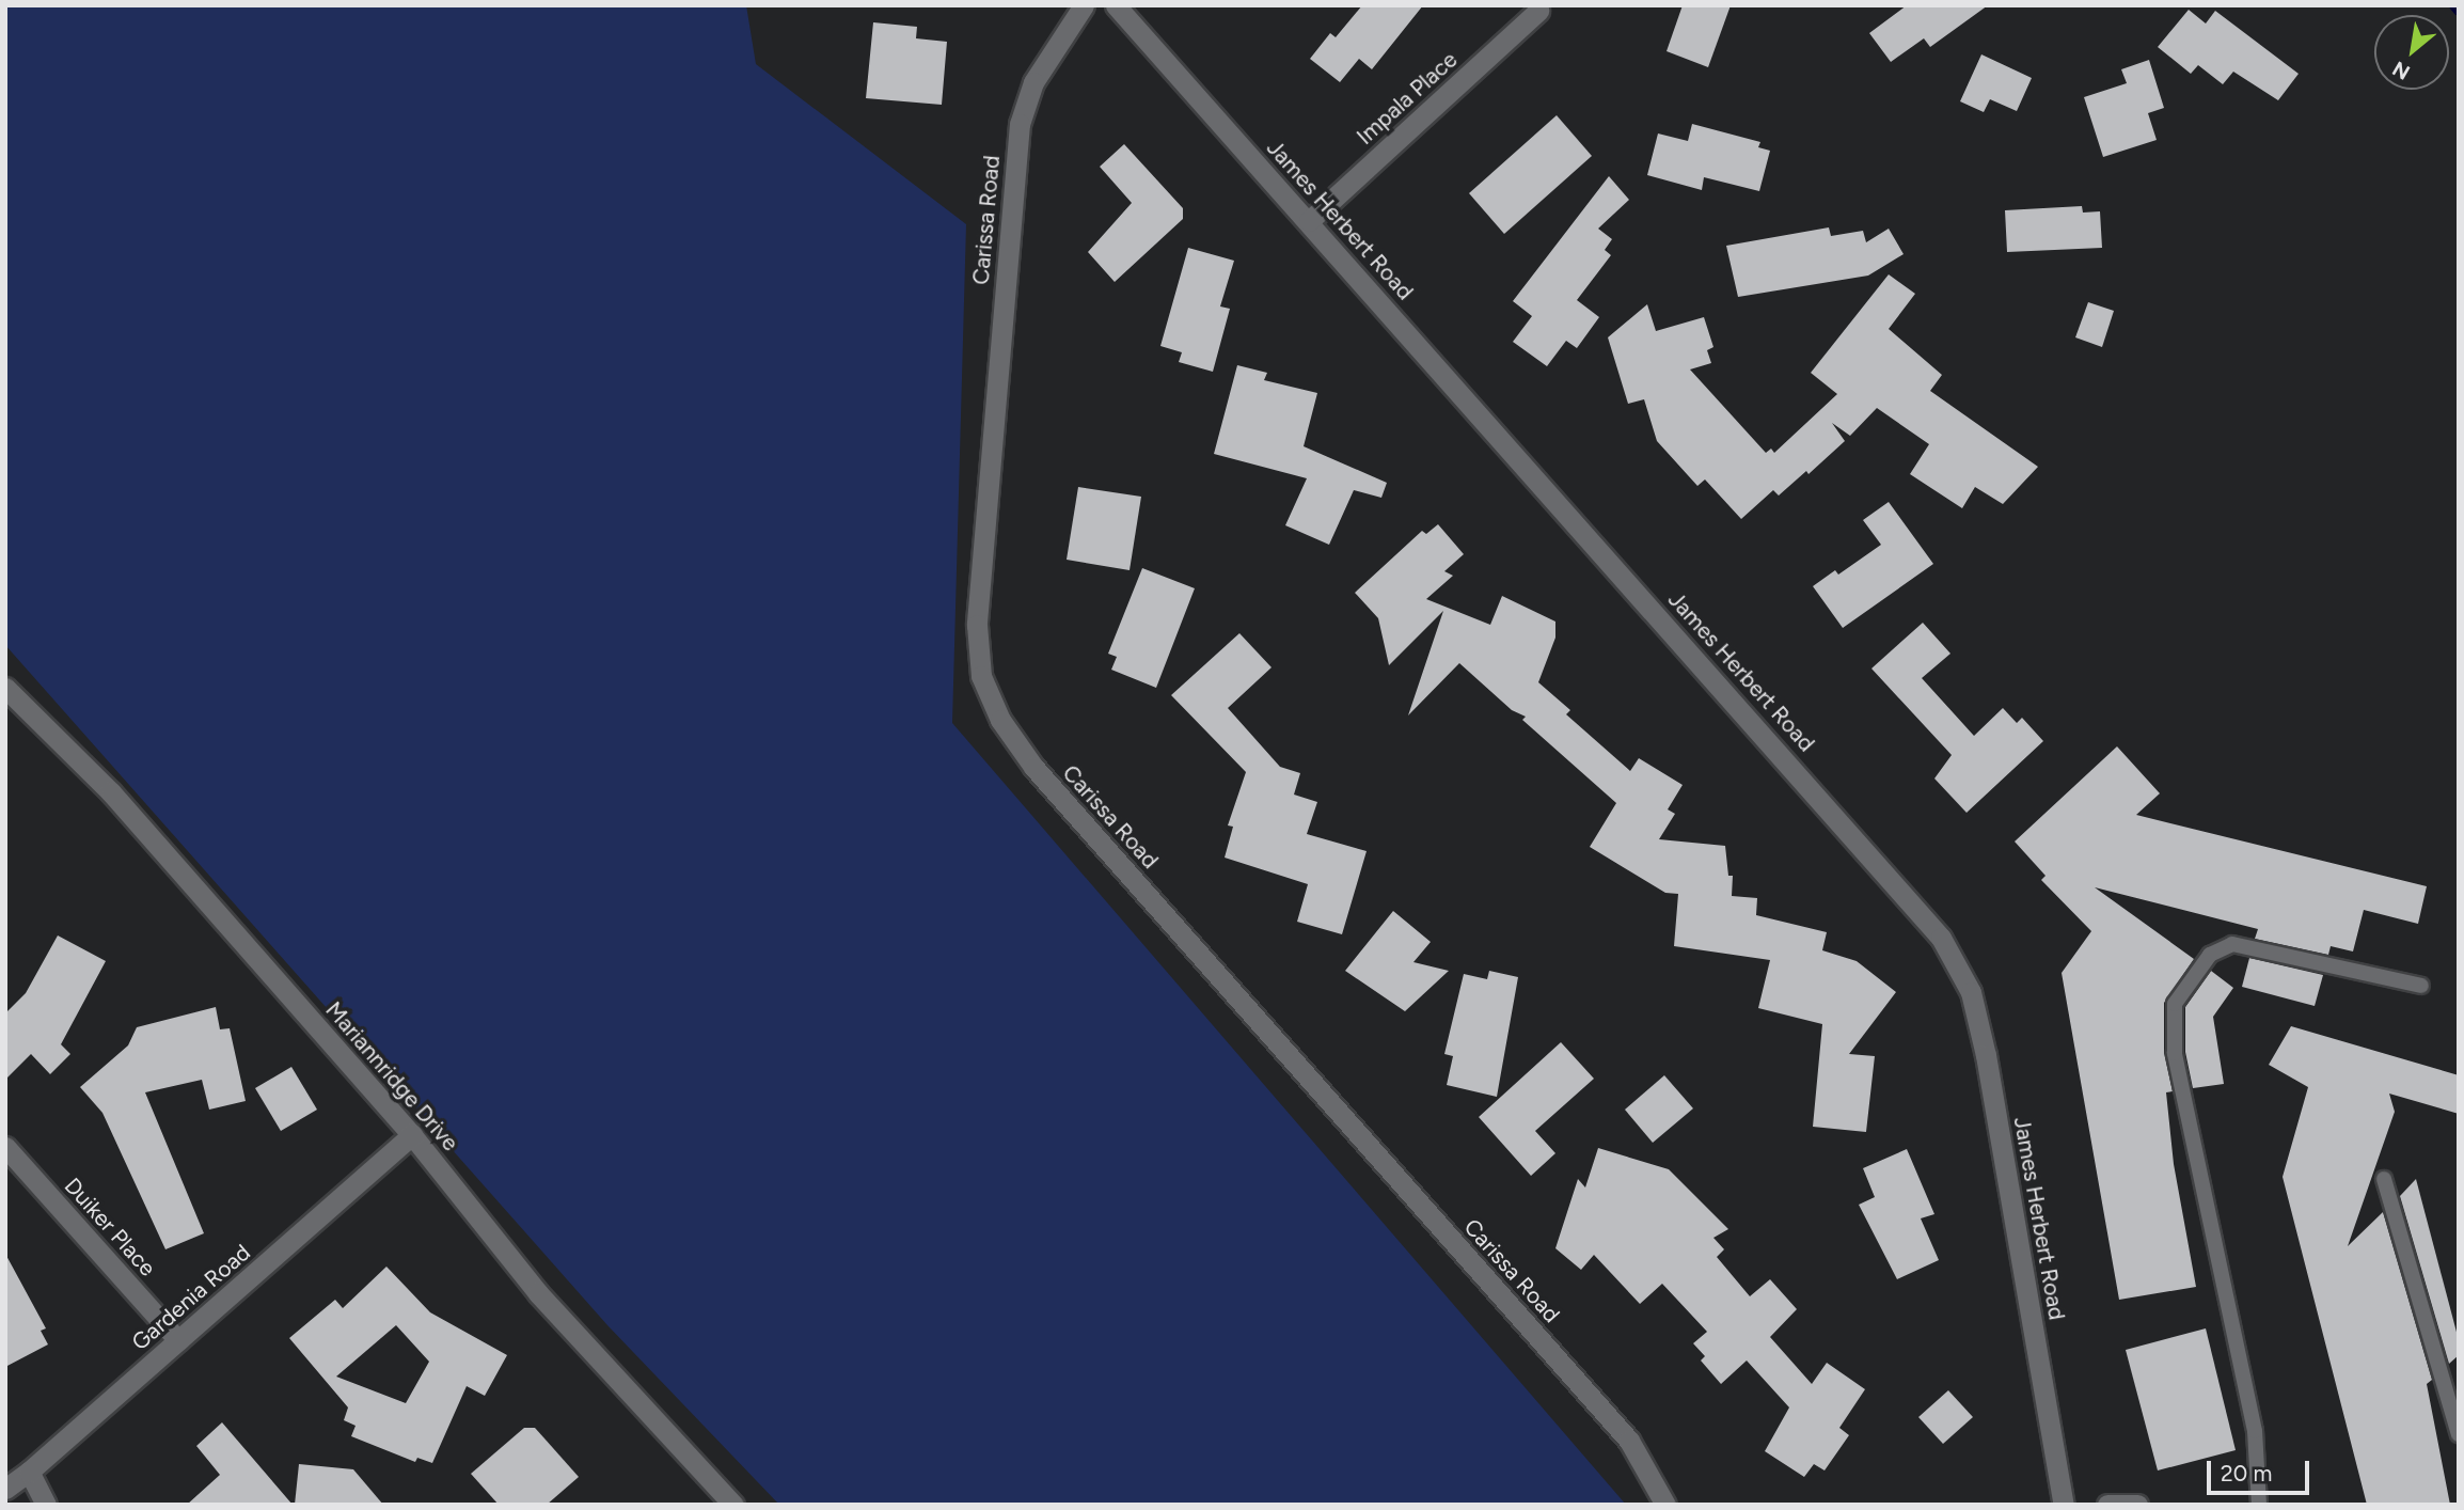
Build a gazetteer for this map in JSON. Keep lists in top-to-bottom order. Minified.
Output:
{"streets":{"street":["Impala Place","Carissa Road","James Herbert Road","Mariannridge Drive","Duiker Place","Gardenia Road"]},"crossings":[["Impala Place","James Herbert Road"],["Mariannridge Drive","Gardenia Road"],["Duiker Place","Gardenia Road"]],"scale_bar":"20 m","north":"bottom left"}
